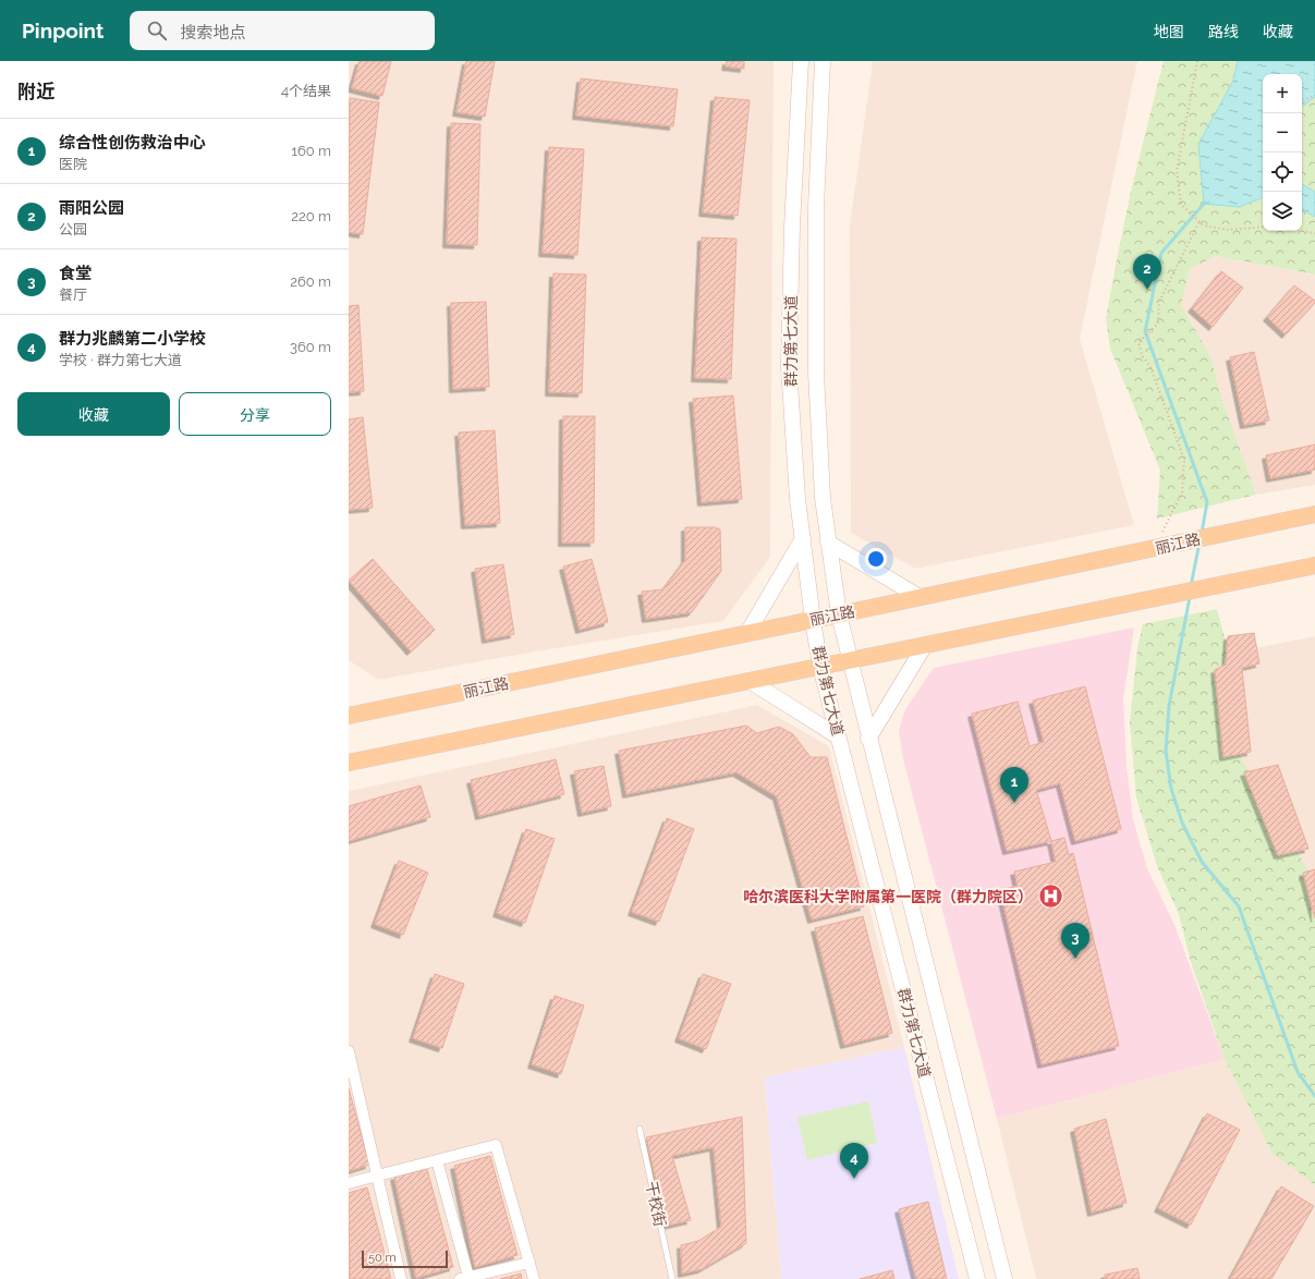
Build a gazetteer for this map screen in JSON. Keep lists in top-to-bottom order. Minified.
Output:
{"streets":{"main road":["群力第七大道","丽江路"],"lane":["干校街"]},"crossings":[["群力第七大道","丽江路"]],"places":{"hospital":["哈尔滨医科大学附属第一医院（群力院区）"]},"scale_bar":"50 m","page":{"header":"Pinpoint","search":"搜索地点","nav":["地图","路线","收藏"],"heading":["附近","4个结果"],"map_buttons":["+","−"],"list":[{"mark":"1","name":"综合性创伤救治中心","note":"医院","value":"160 m"},{"mark":"2","name":"雨阳公园","note":"公园","value":"220 m"},{"mark":"3","name":"食堂","note":"餐厅","value":"260 m"},{"mark":"4","name":"群力兆麟第二小学校","note":"学校 · 群力第七大道","value":"360 m"}],"pins":["2","1","3","4"],"buttons":["收藏","分享"],"scale":"50 m"}}
